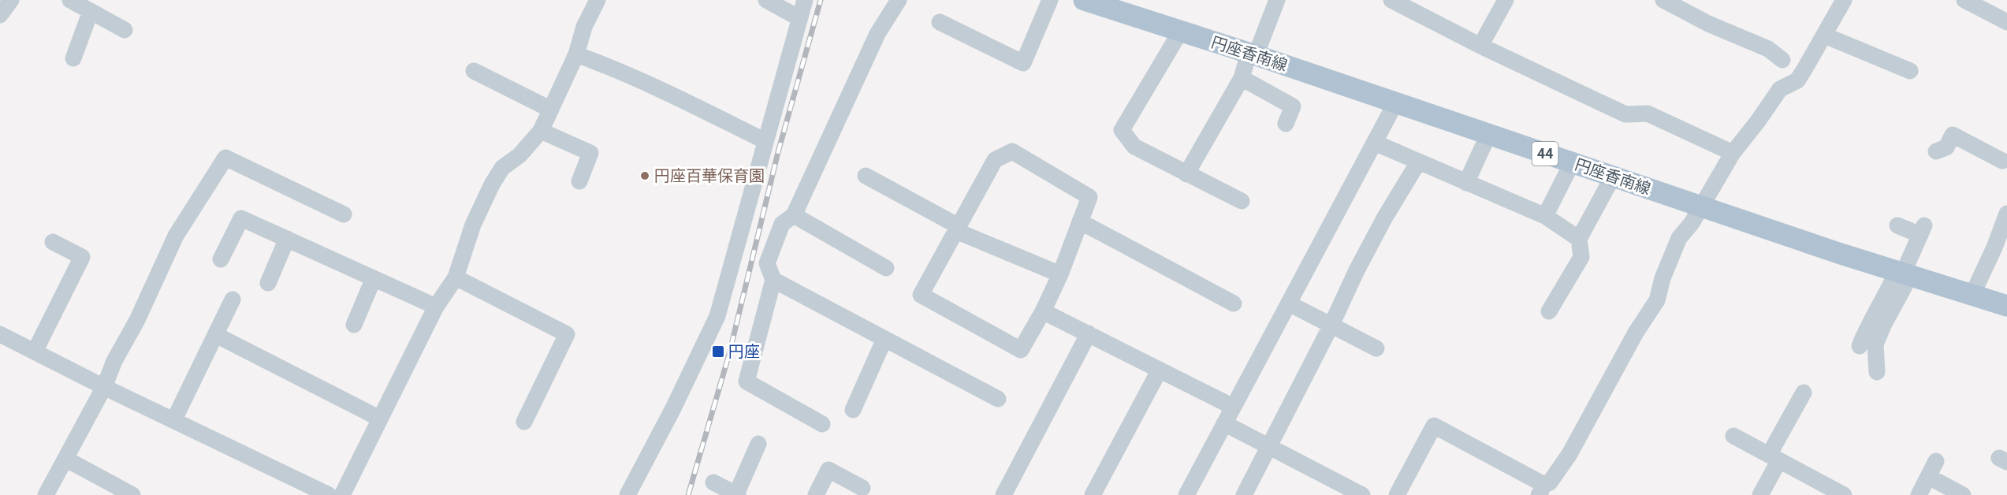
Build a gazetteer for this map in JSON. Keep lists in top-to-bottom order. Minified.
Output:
{"streets":{"main road":["円座香南線","44"]},"places":{"other":["円座百華保育園"],"transit":["円座"]}}
